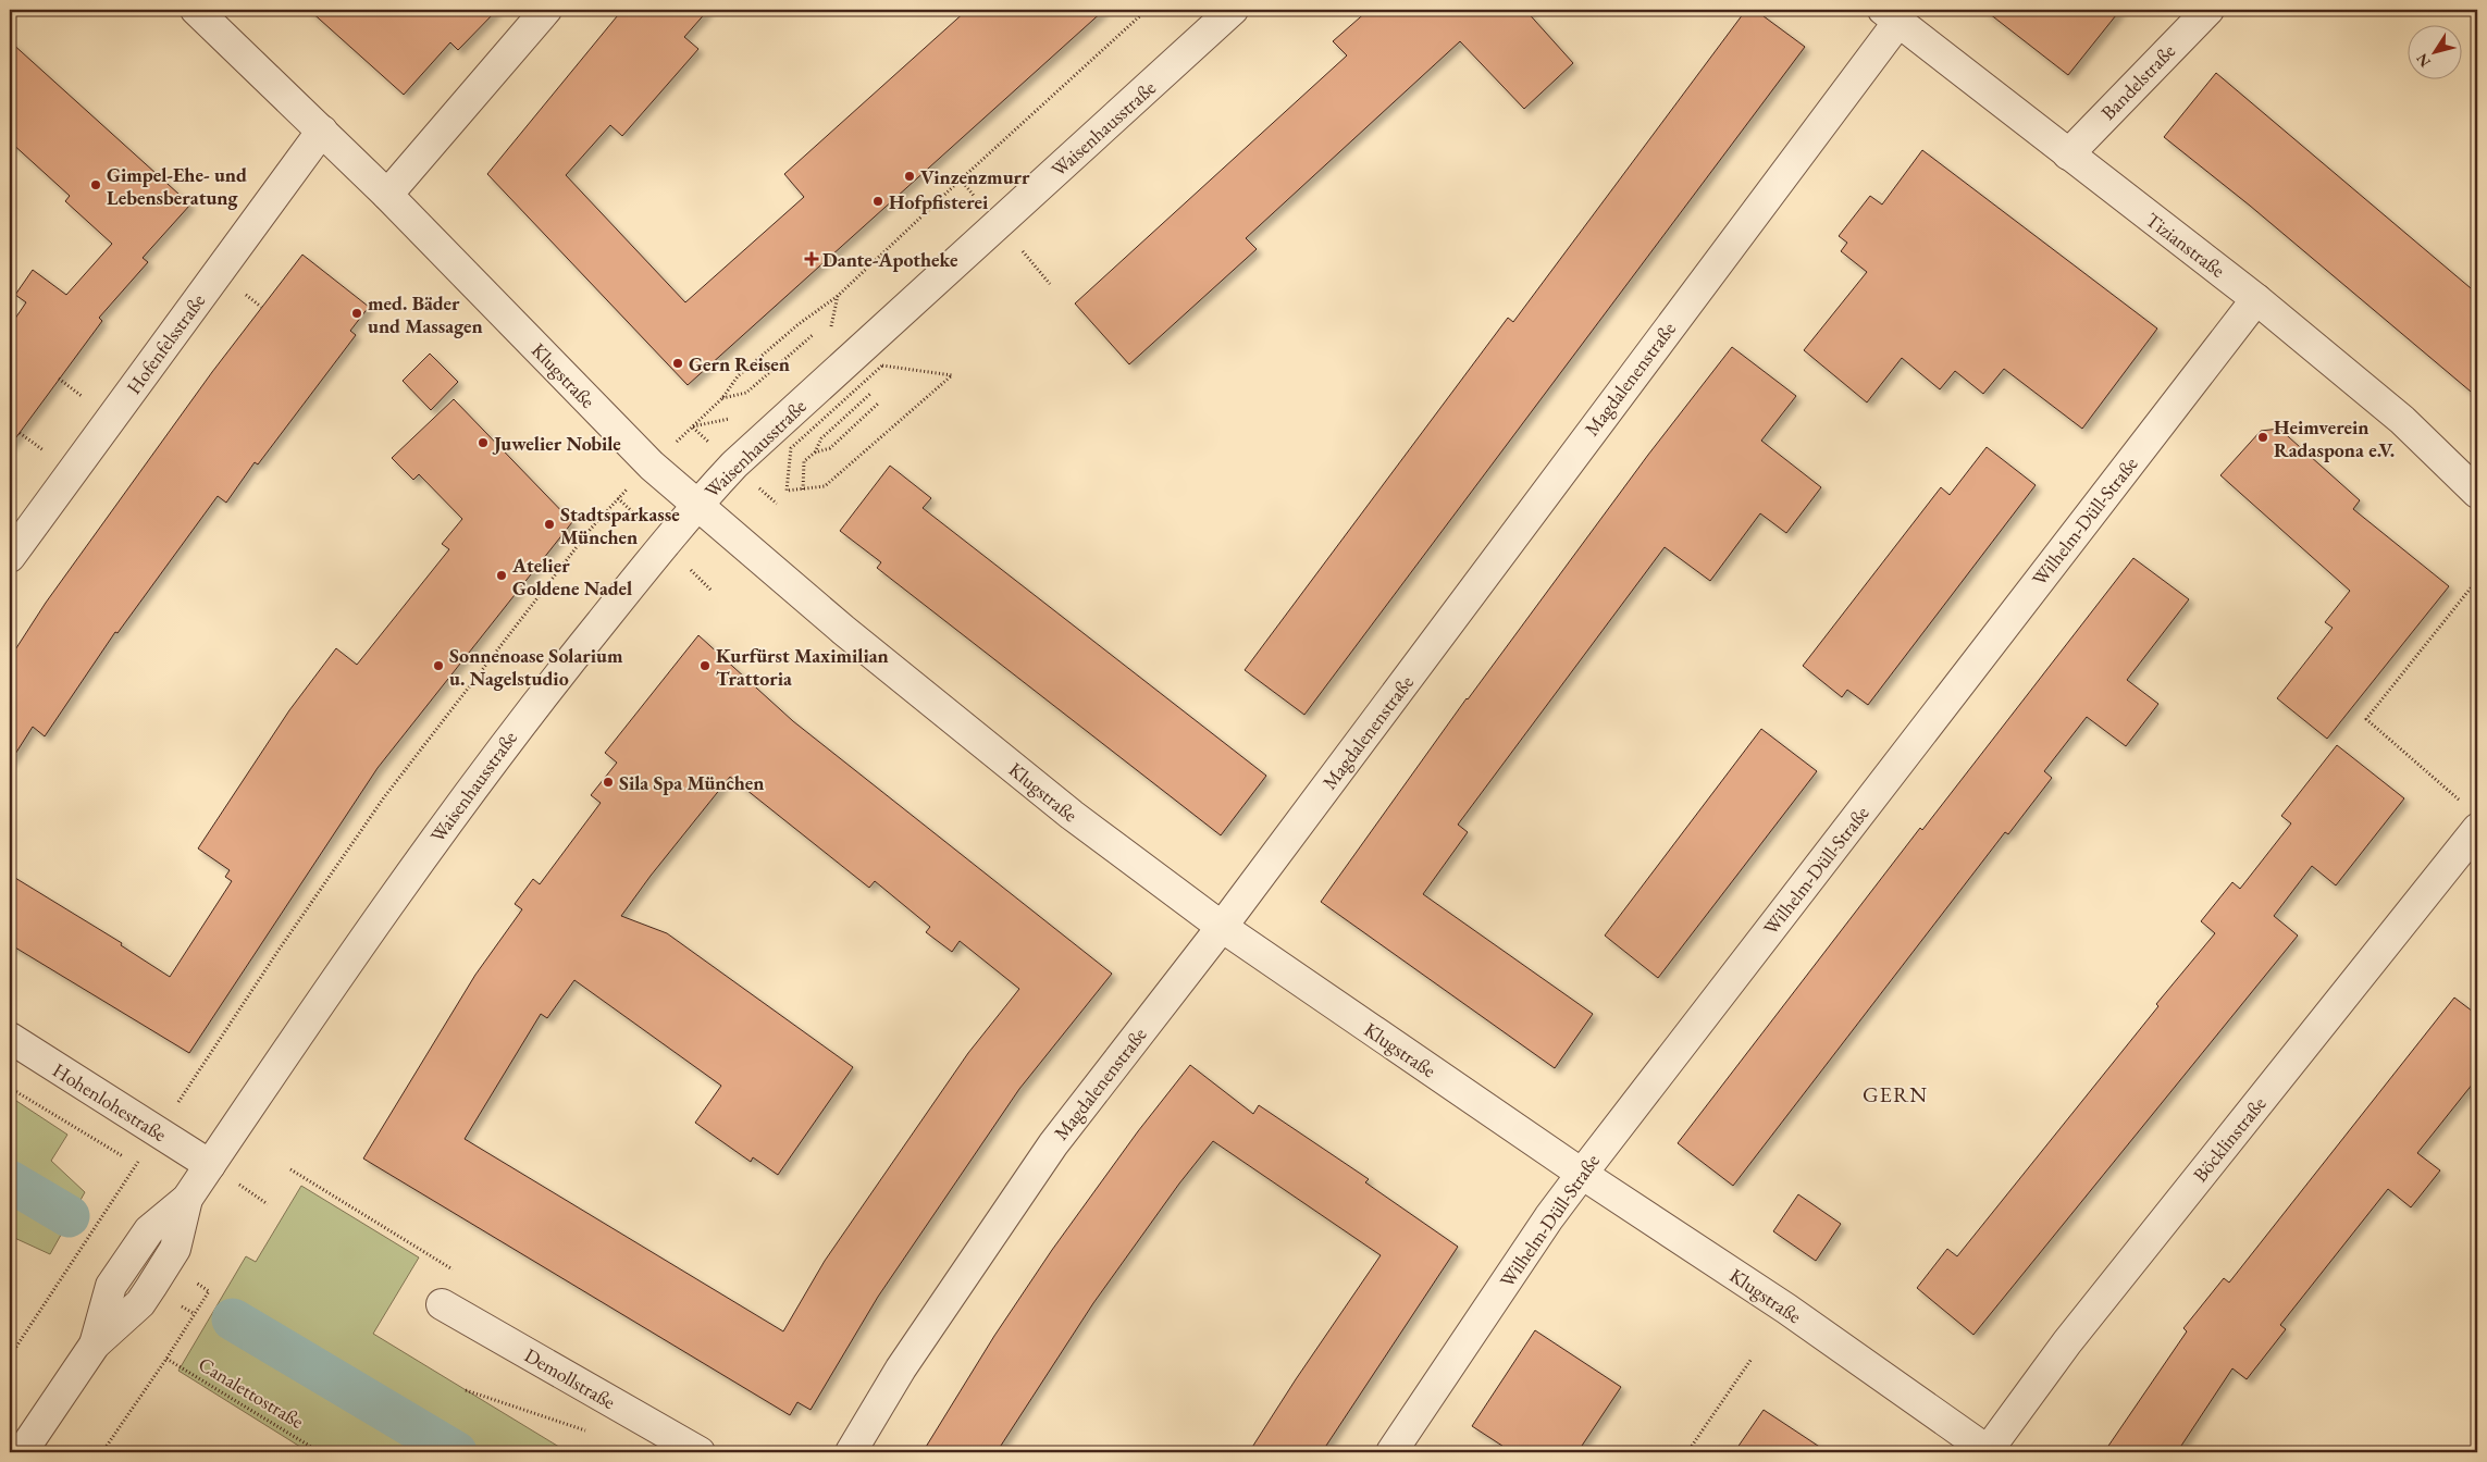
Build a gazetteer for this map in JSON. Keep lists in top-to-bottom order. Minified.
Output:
{"streets":{"street":["Bandelstraße","Waisenhausstraße","Tizianstraße","Hofenfelsstraße","Klugstraße","Magdalenenstraße","Wilhelm-Düll-Straße","Hohenlohestraße","Böcklinstraße","Demollstraße"],"path":["Canalettostraße"]},"crossings":[["Bandelstraße","Tizianstraße"],["Waisenhausstraße","Klugstraße"],["Waisenhausstraße","Hohenlohestraße"],["Tizianstraße","Magdalenenstraße"],["Tizianstraße","Wilhelm-Düll-Straße"],["Hofenfelsstraße","Klugstraße"],["Klugstraße","Magdalenenstraße"],["Klugstraße","Wilhelm-Düll-Straße"],["Klugstraße","Böcklinstraße"]],"districts":["GERN"],"places":{"other":["Vinzenzmurr","Gimpel-Ehe- und Lebensberatung","Hofpfisterei","med. Bäder und Massagen","Gern Reisen","Heimverein Radaspona e.V.","Juwelier Nobile","Stadtsparkasse München","Atelier Goldene Nadel","Sonnenoase Solarium u. Nagelstudio","Kurfürst Maximilian Trattoria","Sila Spa München"],"health":["Dante-Apotheke"]},"north":"bottom left"}
